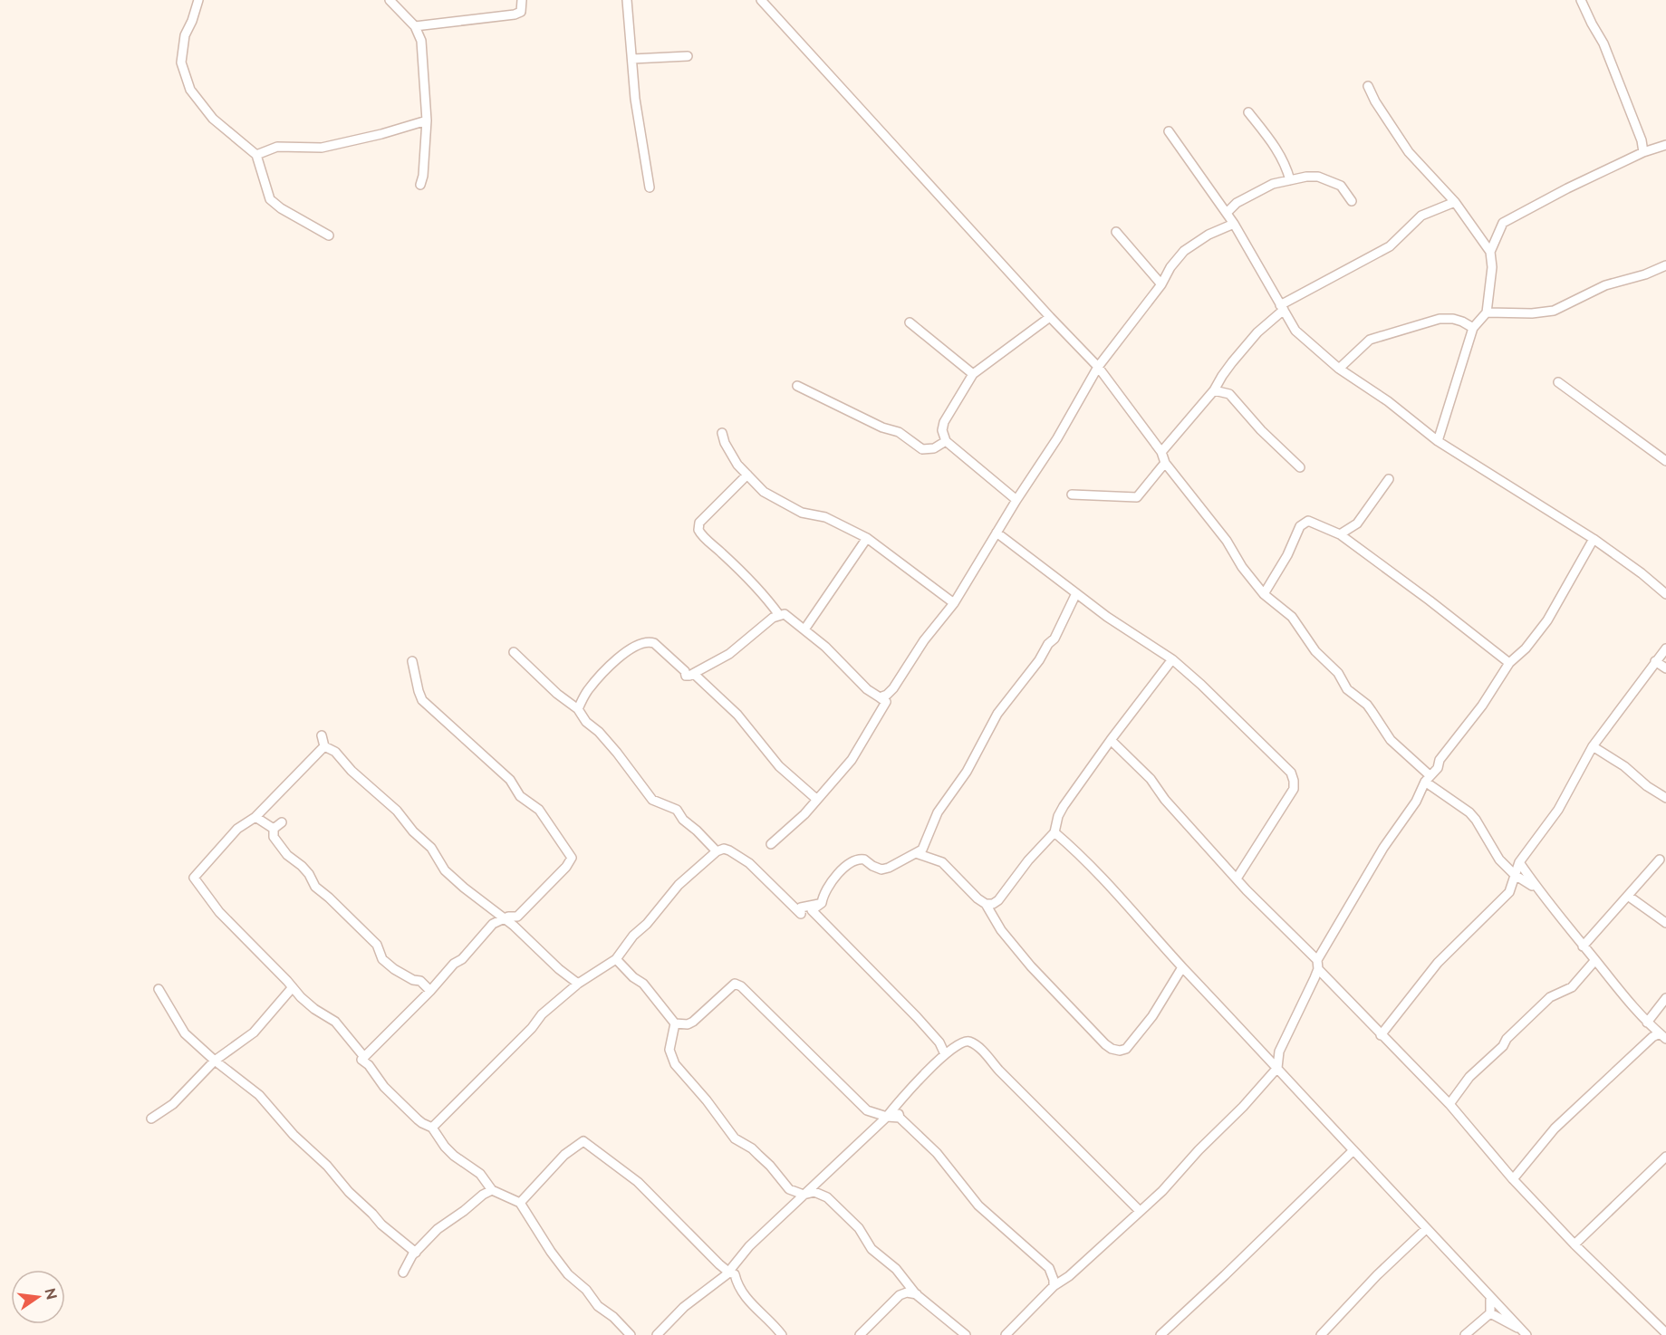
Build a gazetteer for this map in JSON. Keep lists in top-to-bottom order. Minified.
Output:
{"north":"right"}
